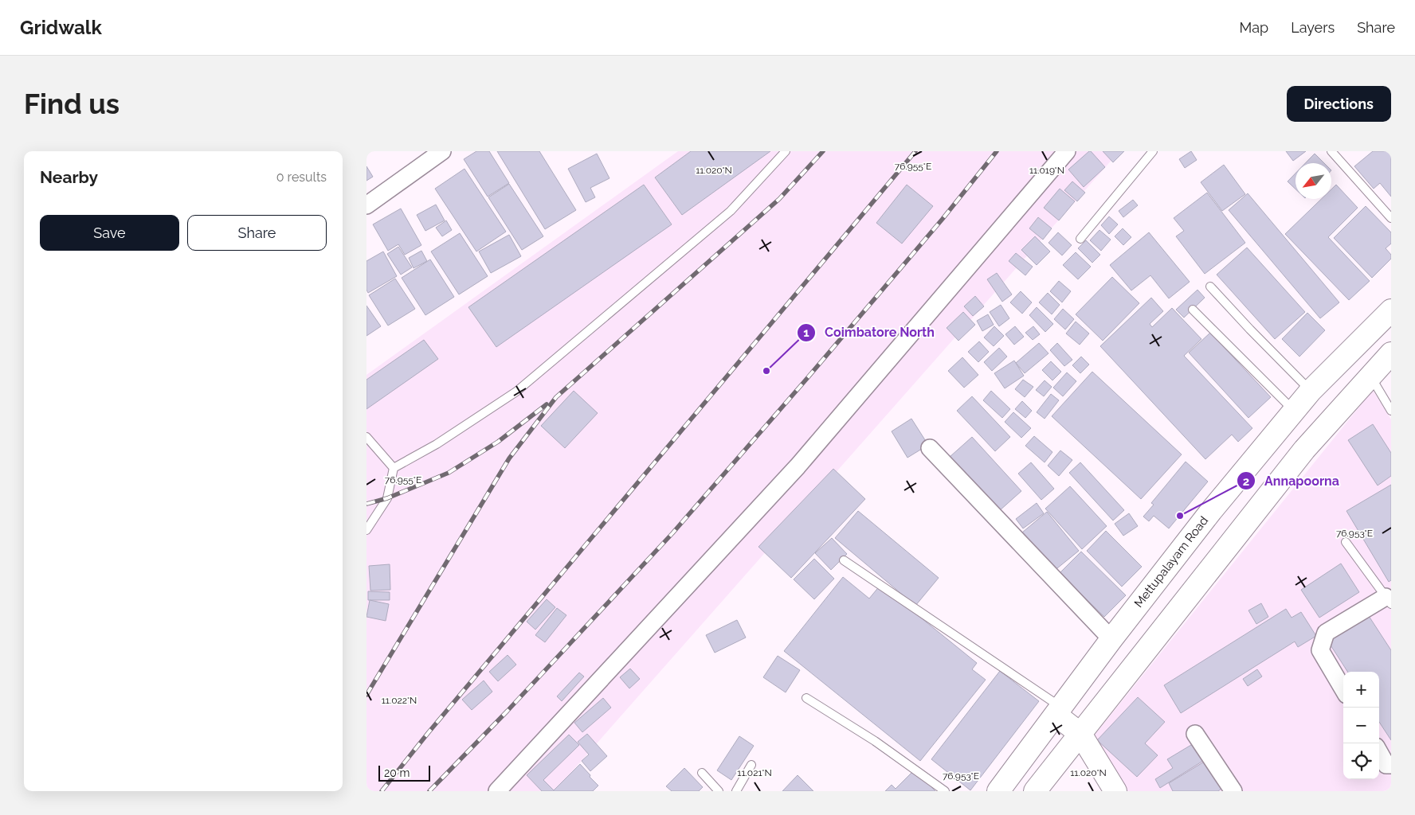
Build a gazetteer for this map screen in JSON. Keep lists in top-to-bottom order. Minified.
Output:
{"streets":{"main road":["Mettupalayam Road"]},"places":["Coimbatore North","Annapoorna"],"scale_bar":"20 m","north":"bottom left","page":{"header":"Gridwalk","nav":["Map","Layers","Share"],"buttons":["Directions",["Save","Share"]],"title":"Find us","heading":["Nearby","0 results"],"map_buttons":["+","−"],"scale":"20 m"},"coordinates":["76.955°E","11.020°N","11.019°N","76.953°E","11.022°N","11.021°N"]}
